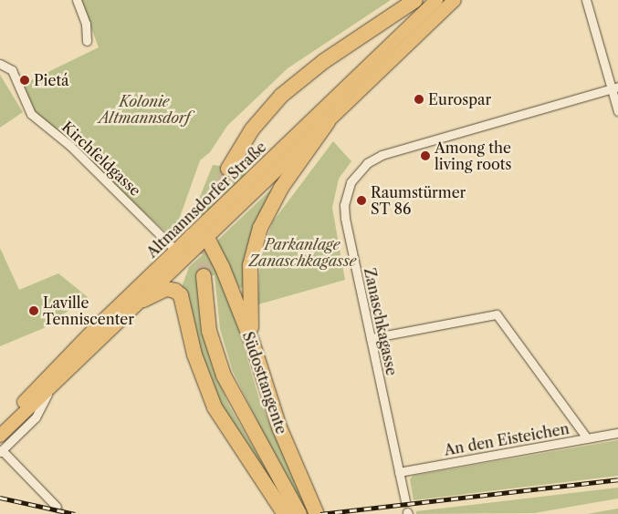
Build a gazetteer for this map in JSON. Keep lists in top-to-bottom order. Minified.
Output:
{"streets":{"highway":["Südosttangente"],"main road":["Altmannsdorfer Straße"],"street":["Kirchfeldgasse","Zanaschkagasse","An den Eisteichen"]},"crossings":[["Kirchfeldgasse","Altmannsdorfer Straße"],["Altmannsdorfer Straße","Südosttangente"],["Zanaschkagasse","An den Eisteichen"]],"parks":["Kolonie Altmannsdorf","Parkanlage Zanaschkagasse"],"places":["Pietá","Eurospar","Among the living roots","Raumstürmer ST 86","Laville Tenniscenter"]}
